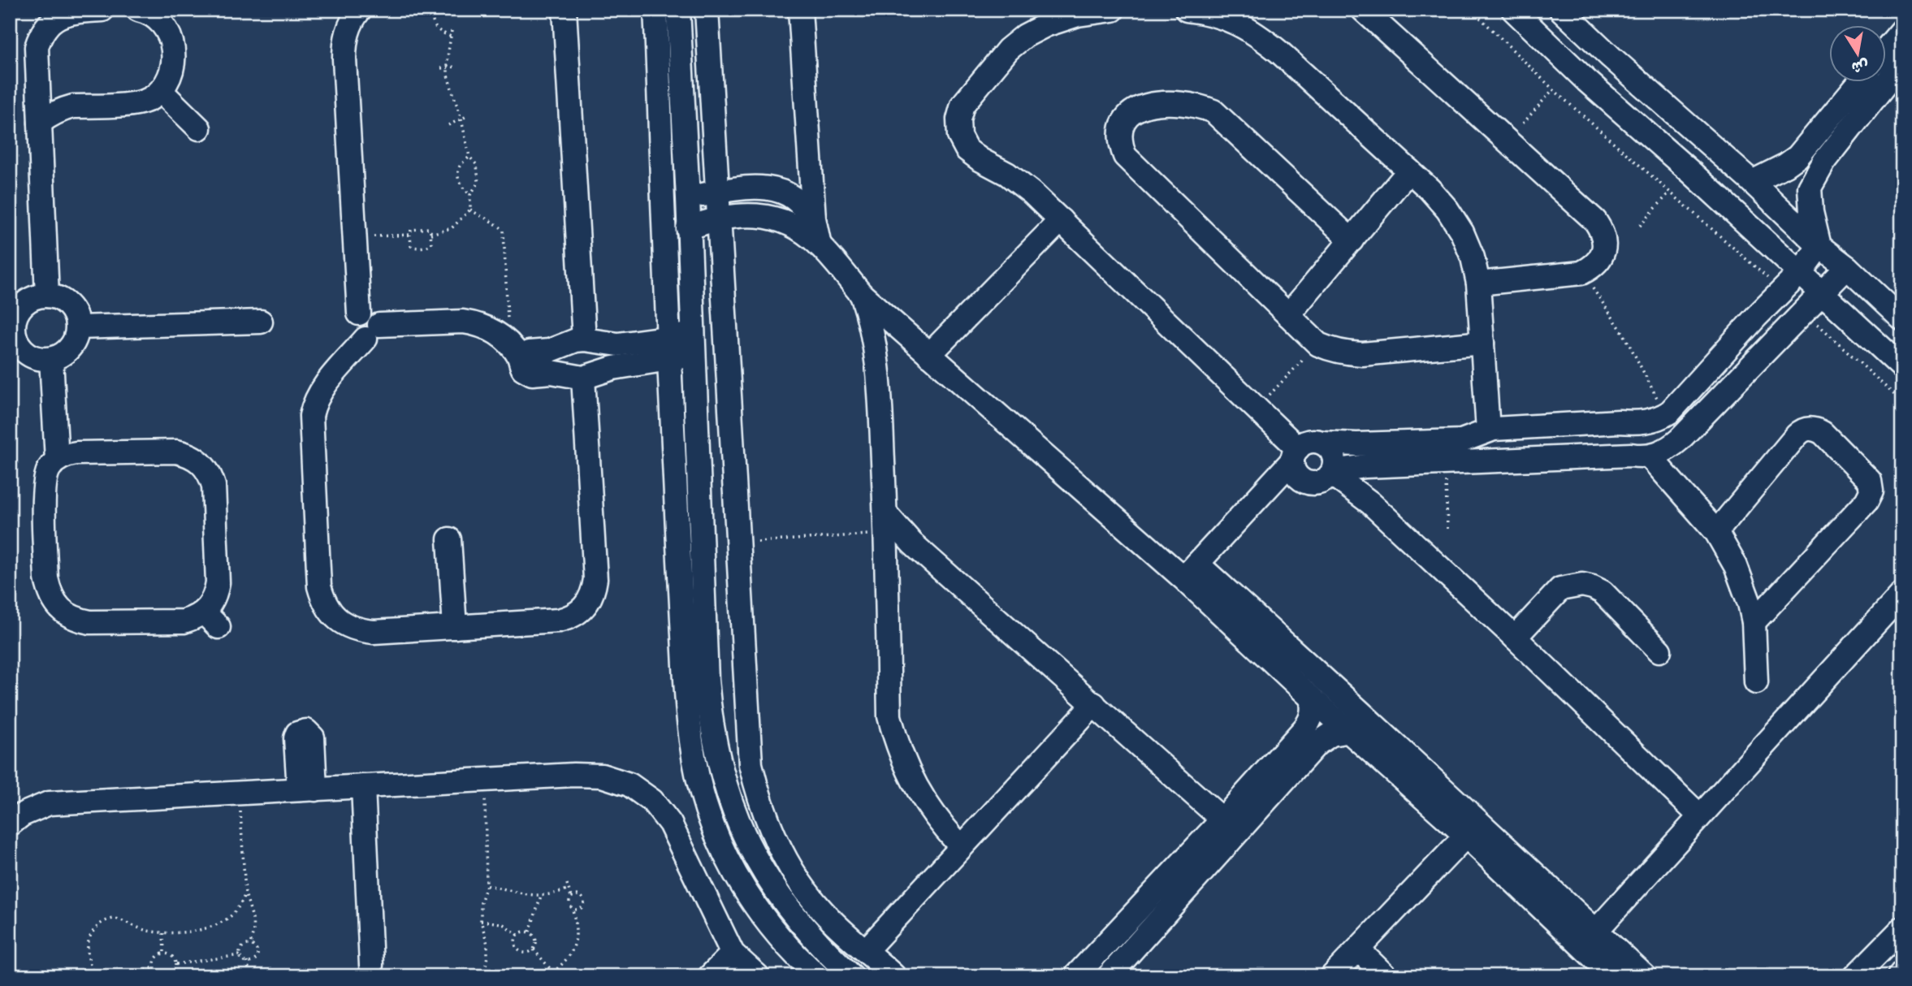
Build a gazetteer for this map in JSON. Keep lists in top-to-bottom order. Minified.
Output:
{"north":"bottom"}
